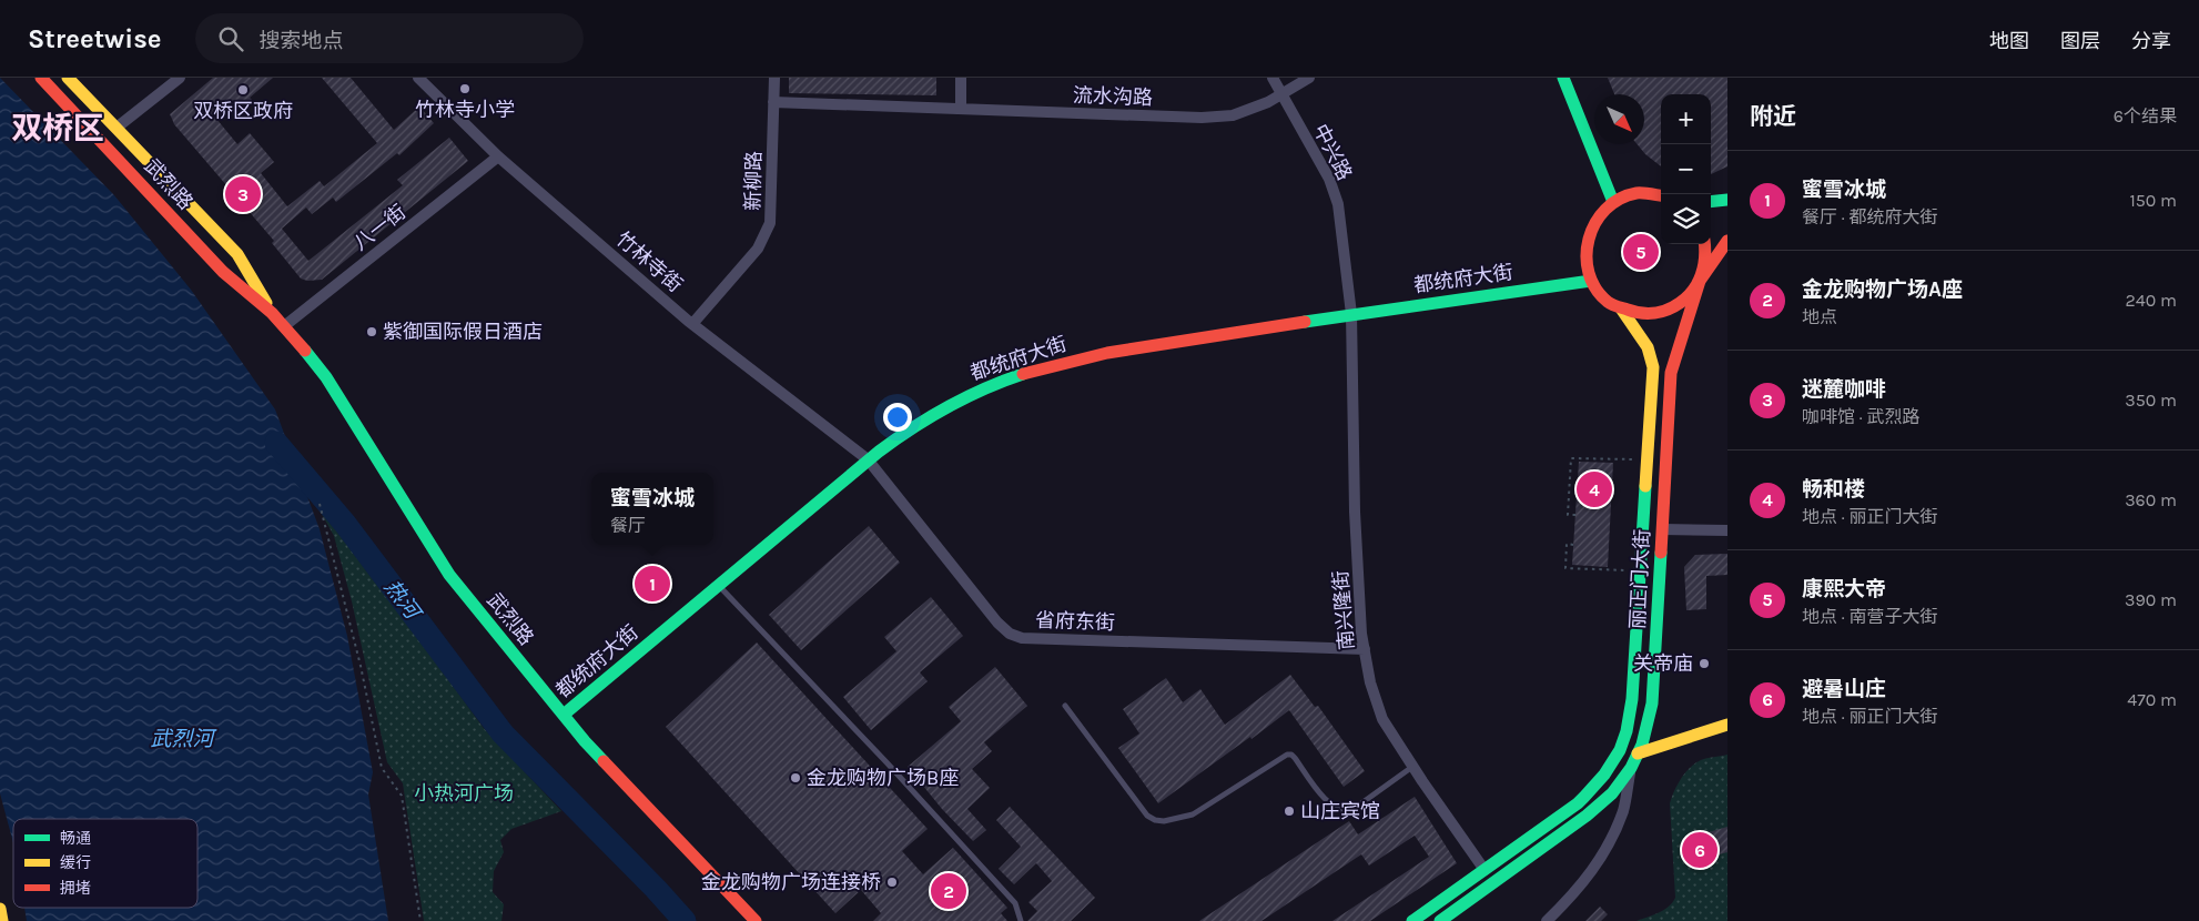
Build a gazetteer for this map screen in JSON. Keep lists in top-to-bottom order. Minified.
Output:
{"streets":{"main road":["武烈路","都统府大街","丽正门大街"],"street":["流水沟路","中兴路","新柳路","八一街","竹林寺街","南兴隆街","省府东街"]},"crossings":[["流水沟路","中兴路"],["流水沟路","新柳路"],["中兴路","都统府大街"],["中兴路","南兴隆街"],["新柳路","竹林寺街"],["武烈路","八一街"],["武烈路","都统府大街"],["八一街","竹林寺街"],["竹林寺街","都统府大街"],["竹林寺街","省府东街"],["都统府大街","南兴隆街"],["都统府大街","省府东街"],["丽正门大街","南兴隆街"],["南兴隆街","省府东街"]],"districts":["双桥区"],"water":["热河","武烈河"],"parks":["小热河广场"],"places":["竹林寺小学","双桥区政府","紫御国际假日酒店","关帝庙","金龙购物广场B座","山庄宾馆","金龙购物广场连接桥"],"legend":["畅通","缓行","拥堵"],"north":"bottom right","page":{"header":"Streetwise","search":"搜索地点","nav":["地图","图层","分享"],"heading":["附近","6个结果"],"map_buttons":["+","−"],"list":[{"mark":"1","name":"蜜雪冰城","note":"餐厅 · 都统府大街","value":"150 m"},{"mark":"2","name":"金龙购物广场A座","note":"地点","value":"240 m"},{"mark":"3","name":"迷麓咖啡","note":"咖啡馆 · 武烈路","value":"350 m"},{"mark":"4","name":"畅和楼","note":"地点 · 丽正门大街","value":"360 m"},{"mark":"5","name":"康熙大帝","note":"地点 · 南营子大街","value":"390 m"},{"mark":"6","name":"避暑山庄","note":"地点 · 丽正门大街","value":"470 m"}],"pins":["3","5","4","1","6","2"],"popup":["蜜雪冰城","餐厅"]}}
